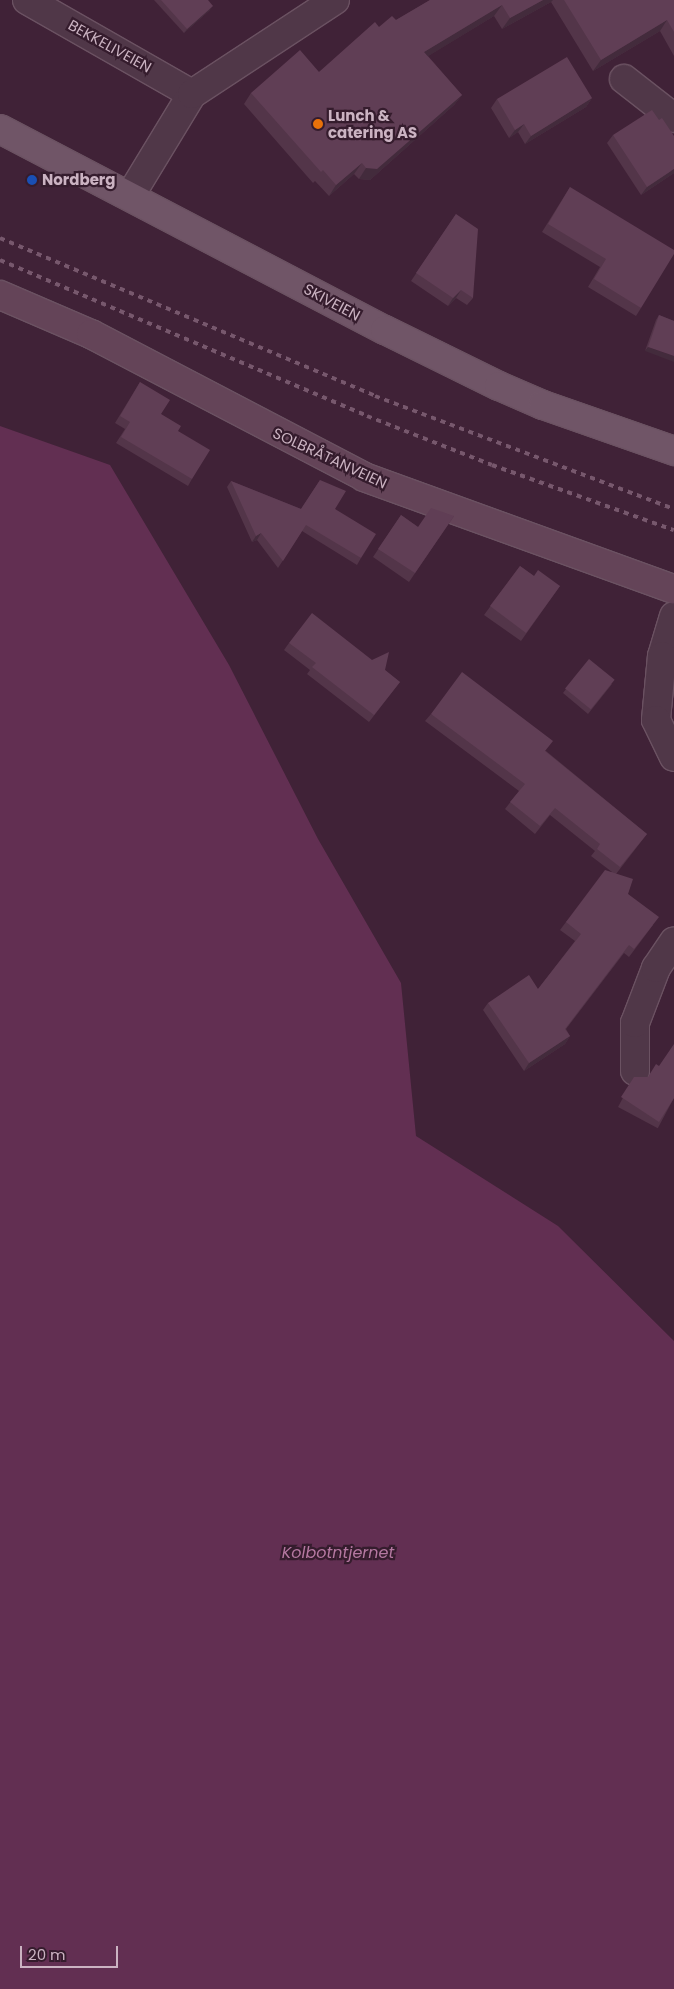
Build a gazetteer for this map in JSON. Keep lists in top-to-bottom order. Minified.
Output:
{"streets":{"main road":["SKIVEIEN"],"street":["BEKKELIVEIEN","SOLBRÅTANVEIEN"]},"water":["Kolbotntjernet"],"places":["Lunch & catering AS","Nordberg"],"scale_bar":"20 m"}
